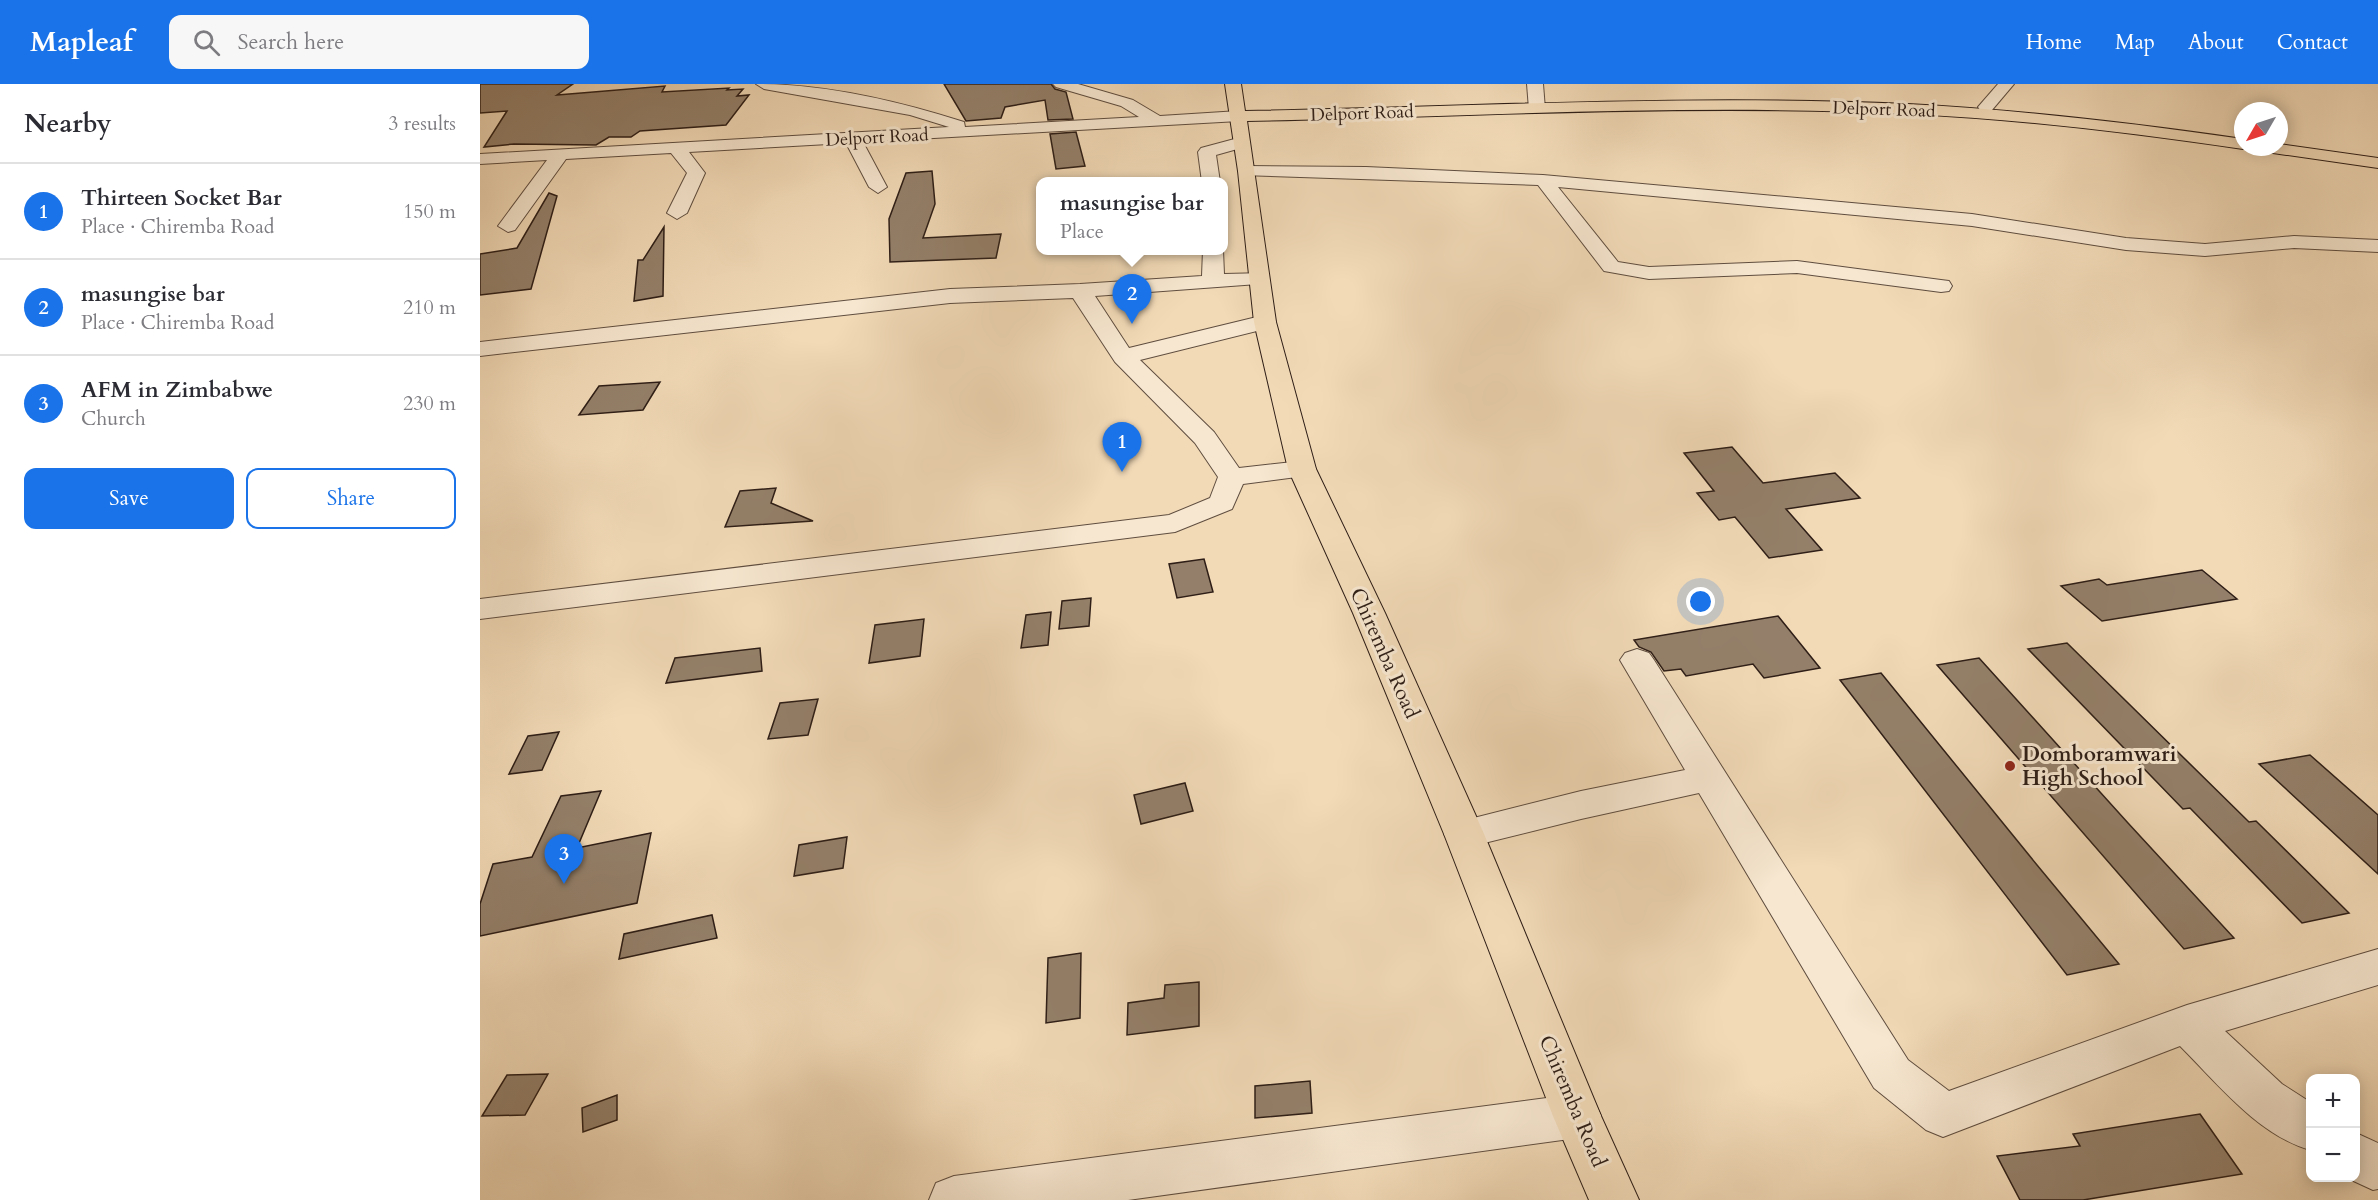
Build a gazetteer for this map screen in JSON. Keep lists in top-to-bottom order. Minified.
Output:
{"streets":{"main road":["Delport Road","Chiremba Road"]},"crossings":[["Delport Road","Chiremba Road"]],"places":["Domboramwari High School"],"north":"bottom left","page":{"header":"Mapleaf","search":"Search here","nav":["Home","Map","About","Contact"],"heading":["Nearby","3 results"],"list":[{"mark":"1","name":"Thirteen Socket Bar","note":"Place · Chiremba Road","value":"150 m"},{"mark":"2","name":"masungise bar","note":"Place · Chiremba Road","value":"210 m"},{"mark":"3","name":"AFM in Zimbabwe","note":"Church","value":"230 m"}],"popup":["masungise bar","Place"],"pins":["2","1","3"],"buttons":["Save","Share"],"map_buttons":["+","−"]}}
